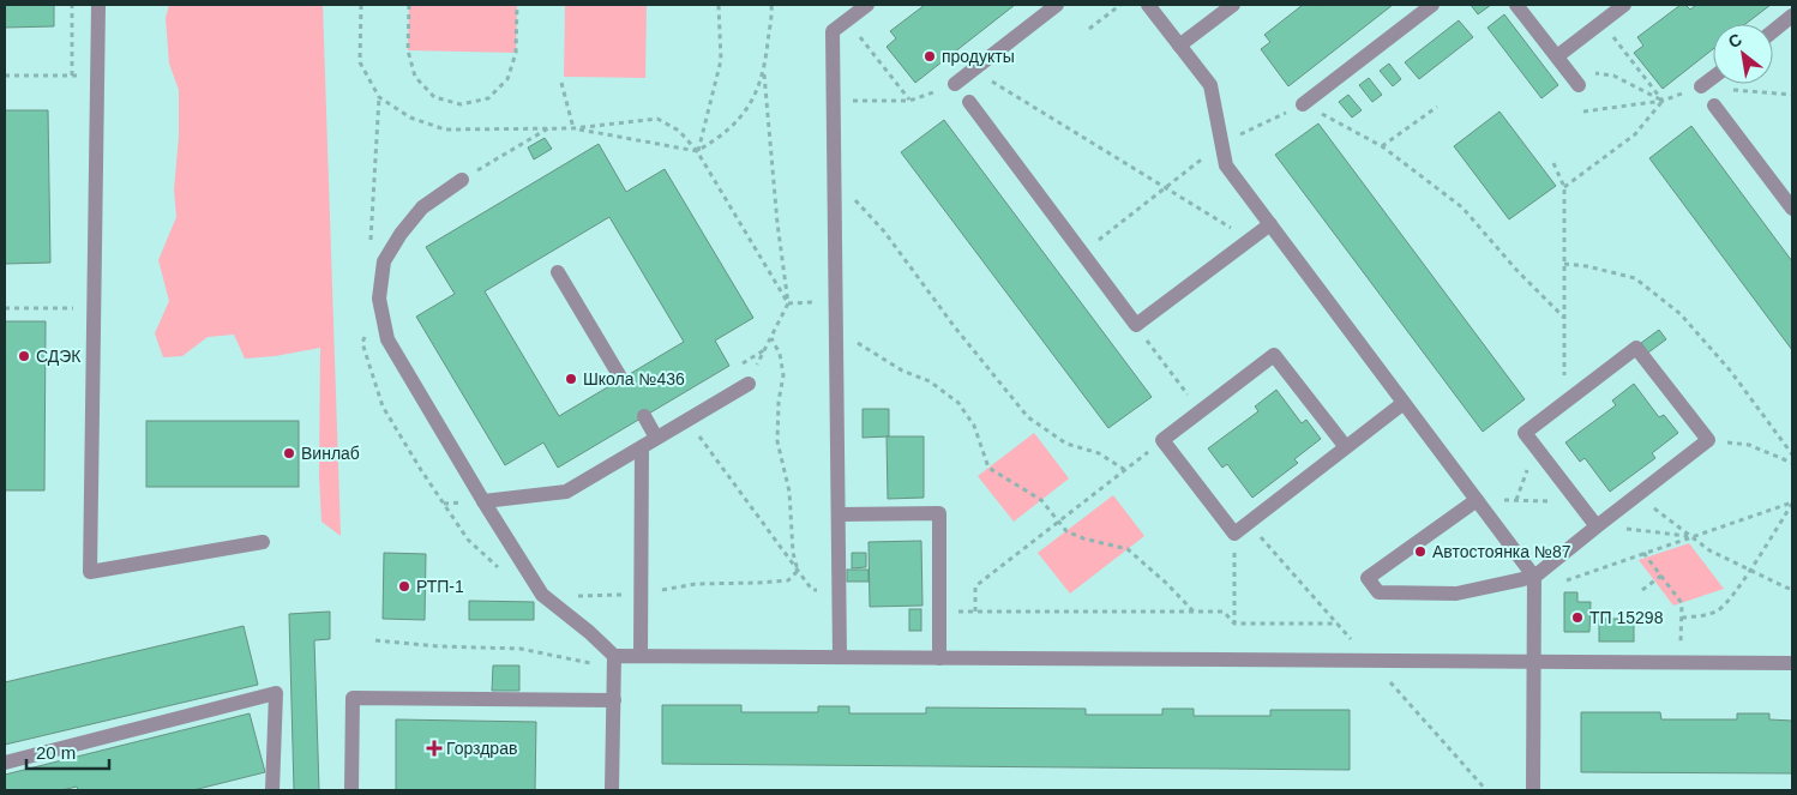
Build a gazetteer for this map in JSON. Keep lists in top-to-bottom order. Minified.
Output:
{"places":{"other":["продукты","СДЭК","Школа №436","Винлаб","Автостоянка №87","РТП-1","ТП 15298"],"health":["Горздрав"]},"scale_bar":"20 m","north":"top left"}
